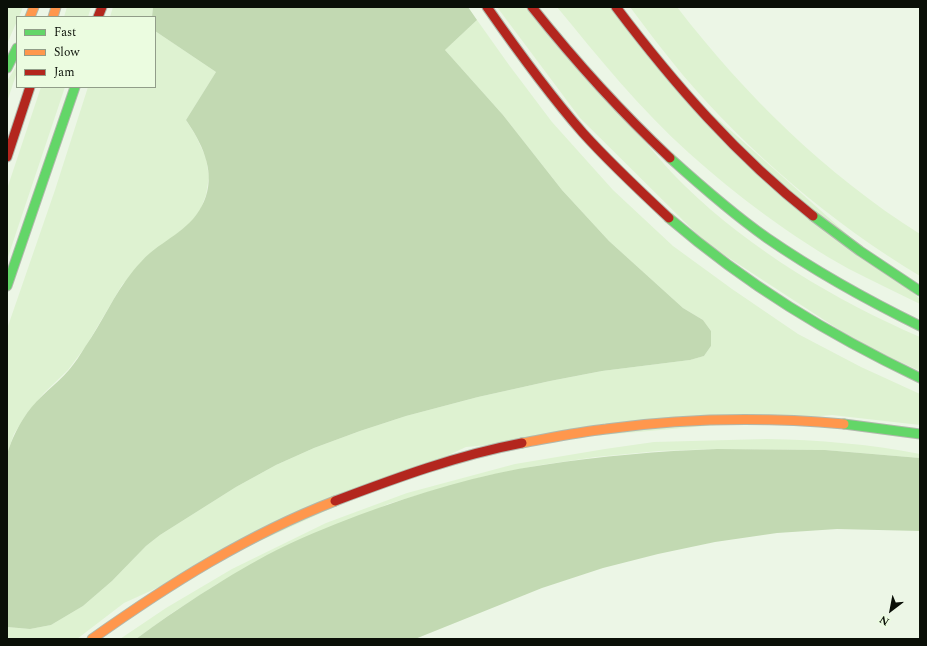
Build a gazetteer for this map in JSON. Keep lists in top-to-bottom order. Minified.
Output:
{"legend":["Fast","Slow","Jam"],"north":"bottom left"}
